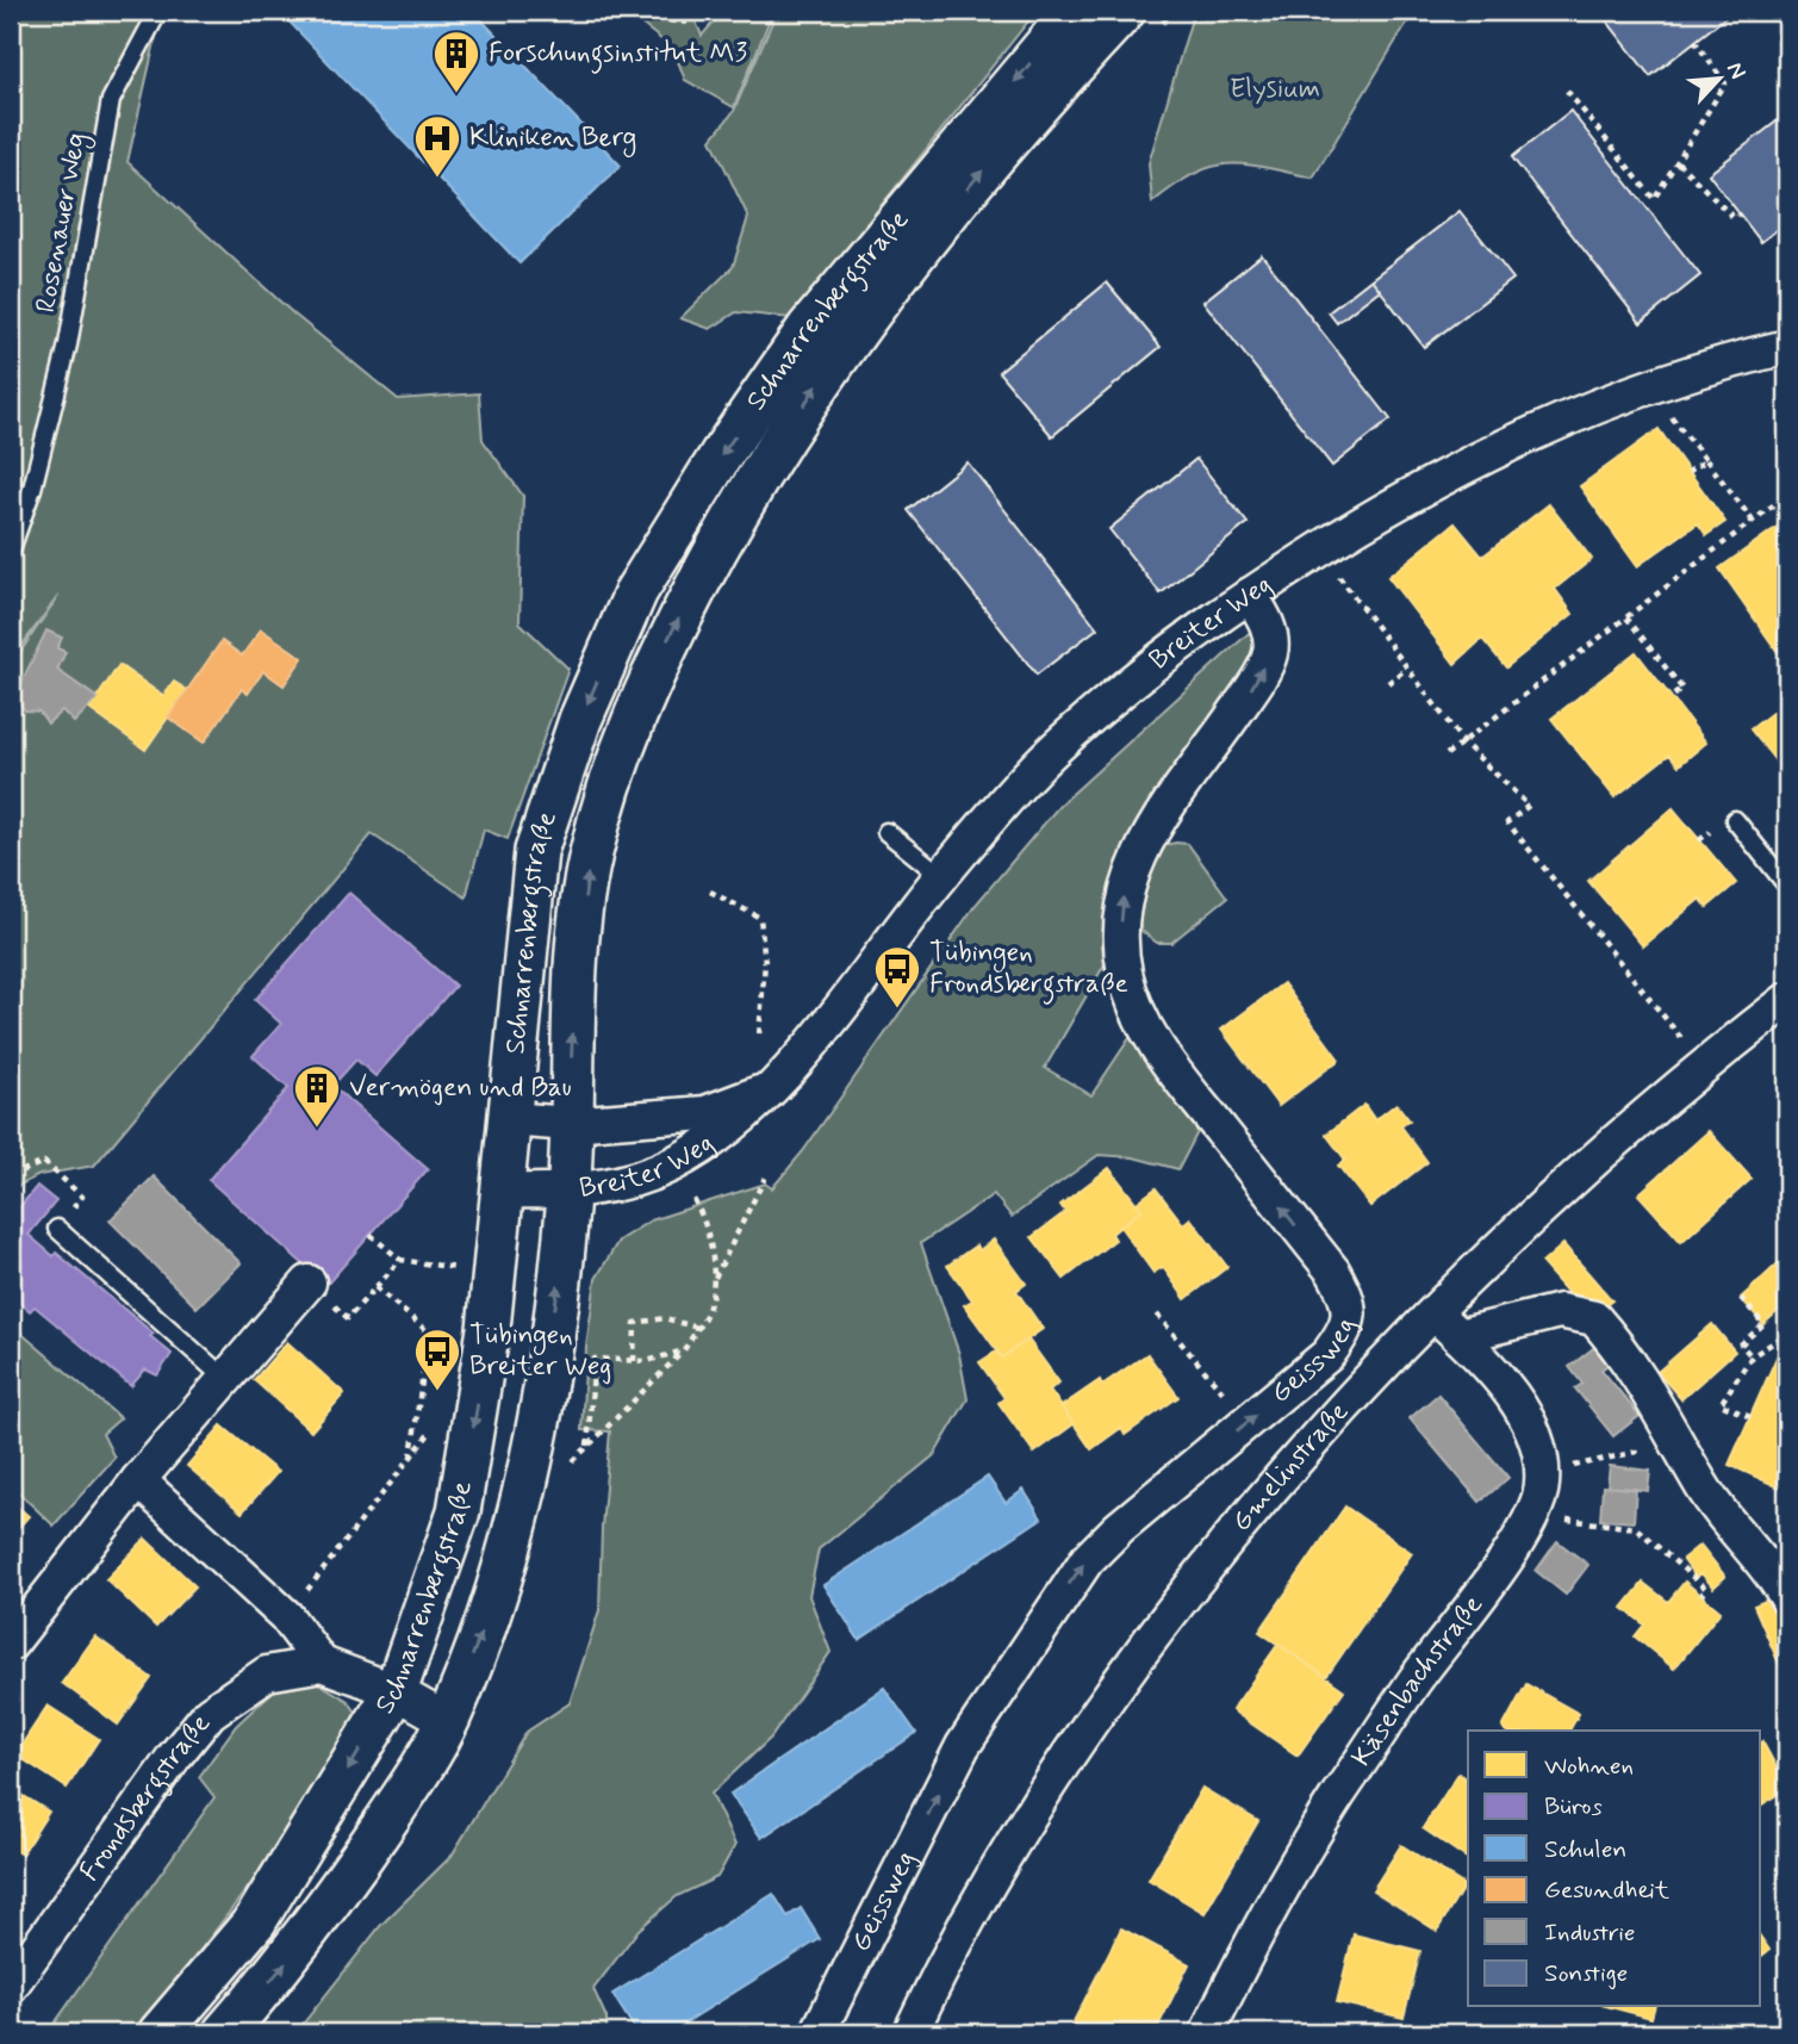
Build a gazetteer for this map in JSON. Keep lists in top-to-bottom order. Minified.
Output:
{"streets":{"street":["Schnarrenbergstraße","Breiter Weg","Geissweg","Gmelinstraße","Käsenbachstraße","Frondsbergstraße"],"lane":["Rosenauer Weg"]},"crossings":[["Schnarrenbergstraße","Breiter Weg"],["Breiter Weg","Geissweg"],["Gmelinstraße","Käsenbachstraße"]],"one_way":["Geissweg"],"parks":["Elysium"],"places":{"building":["Forschungsinstitut M3","Vermögen und Bau"],"hospital":["Kliniken Berg"],"bus stop":["Tübingen Frondsbergstraße","Tübingen Breiter Weg"]},"legend":["Wohnen","Büros","Schulen","Gesundheit","Industrie","Sonstige"],"north":"top right"}
